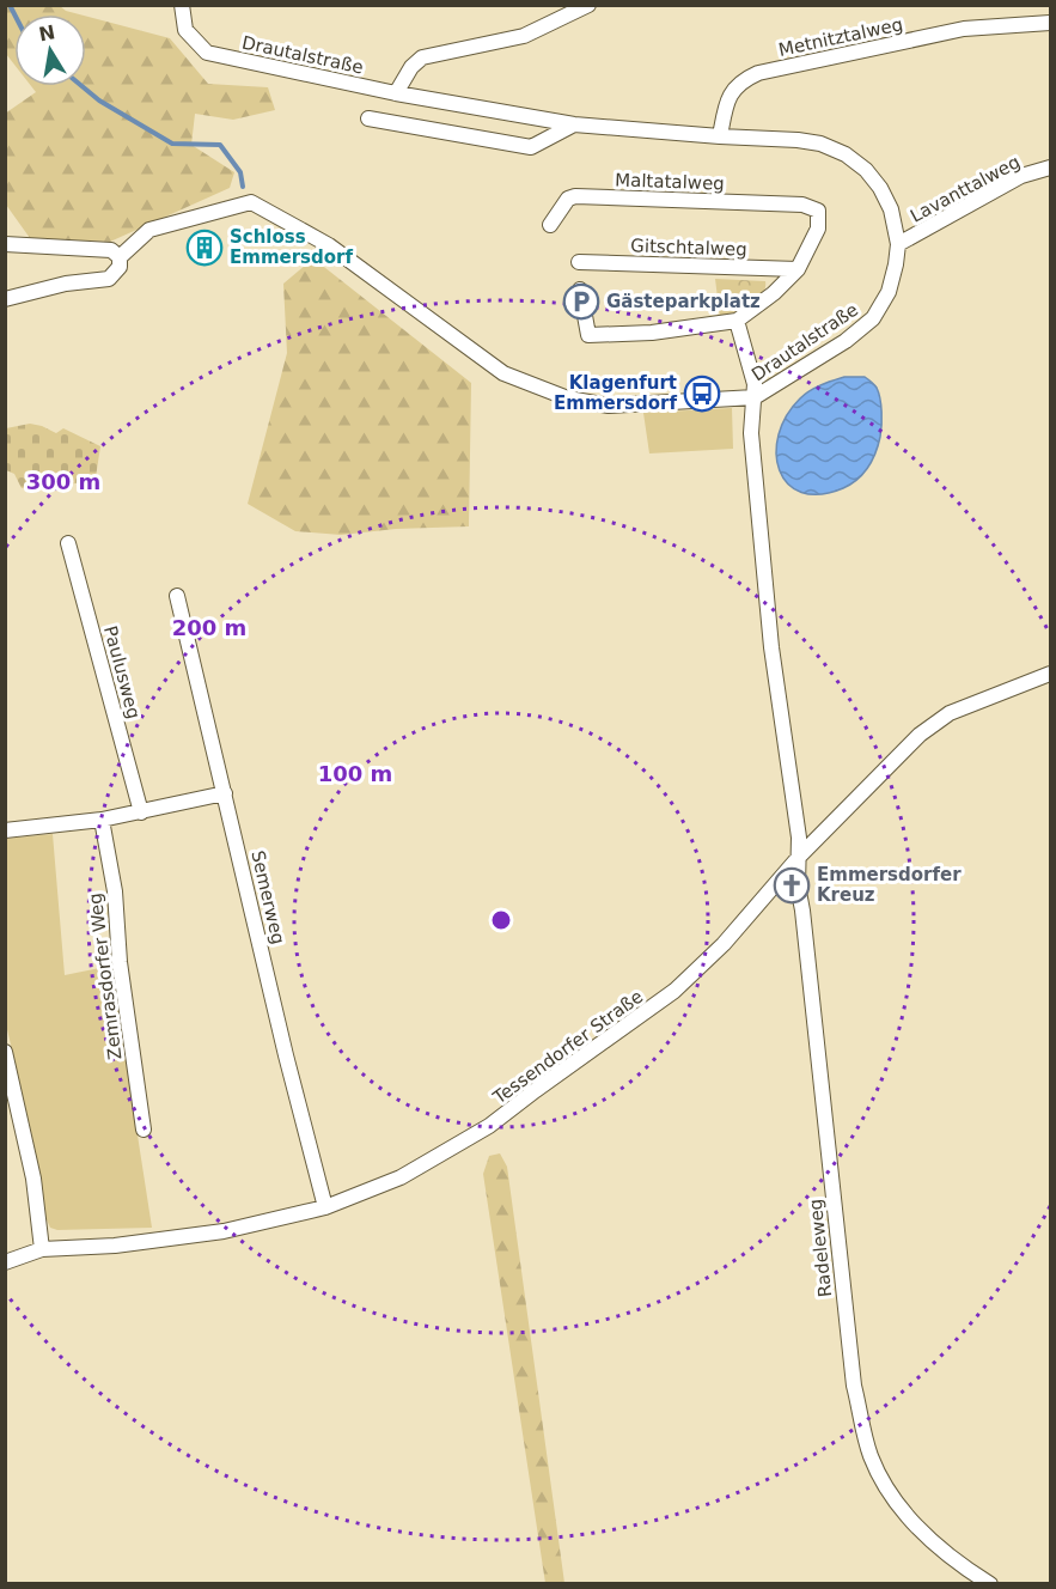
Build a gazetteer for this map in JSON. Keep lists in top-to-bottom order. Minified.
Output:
{"streets":{"street":["Metnitztalweg","Drautalstraße","Maltatalweg","Lavanttalweg","Gitschtalweg","Paulusweg","Semerweg","Zemrasdorfer Weg","Tessendorfer Straße","Radeleweg"]},"crossings":[["Metnitztalweg","Drautalstraße"],["Drautalstraße","Lavanttalweg"],["Drautalstraße","Tessendorfer Straße"],["Drautalstraße","Radeleweg"],["Maltatalweg","Gitschtalweg"],["Semerweg","Tessendorfer Straße"],["Tessendorfer Straße","Radeleweg"]],"places":{"building":["Schloss Emmersdorf"],"parking":["Gästeparkplatz"],"bus stop":["Klagenfurt Emmersdorf"],"church":["Emmersdorfer Kreuz"]},"north":"top","rings":["300 m","200 m","100 m"]}
